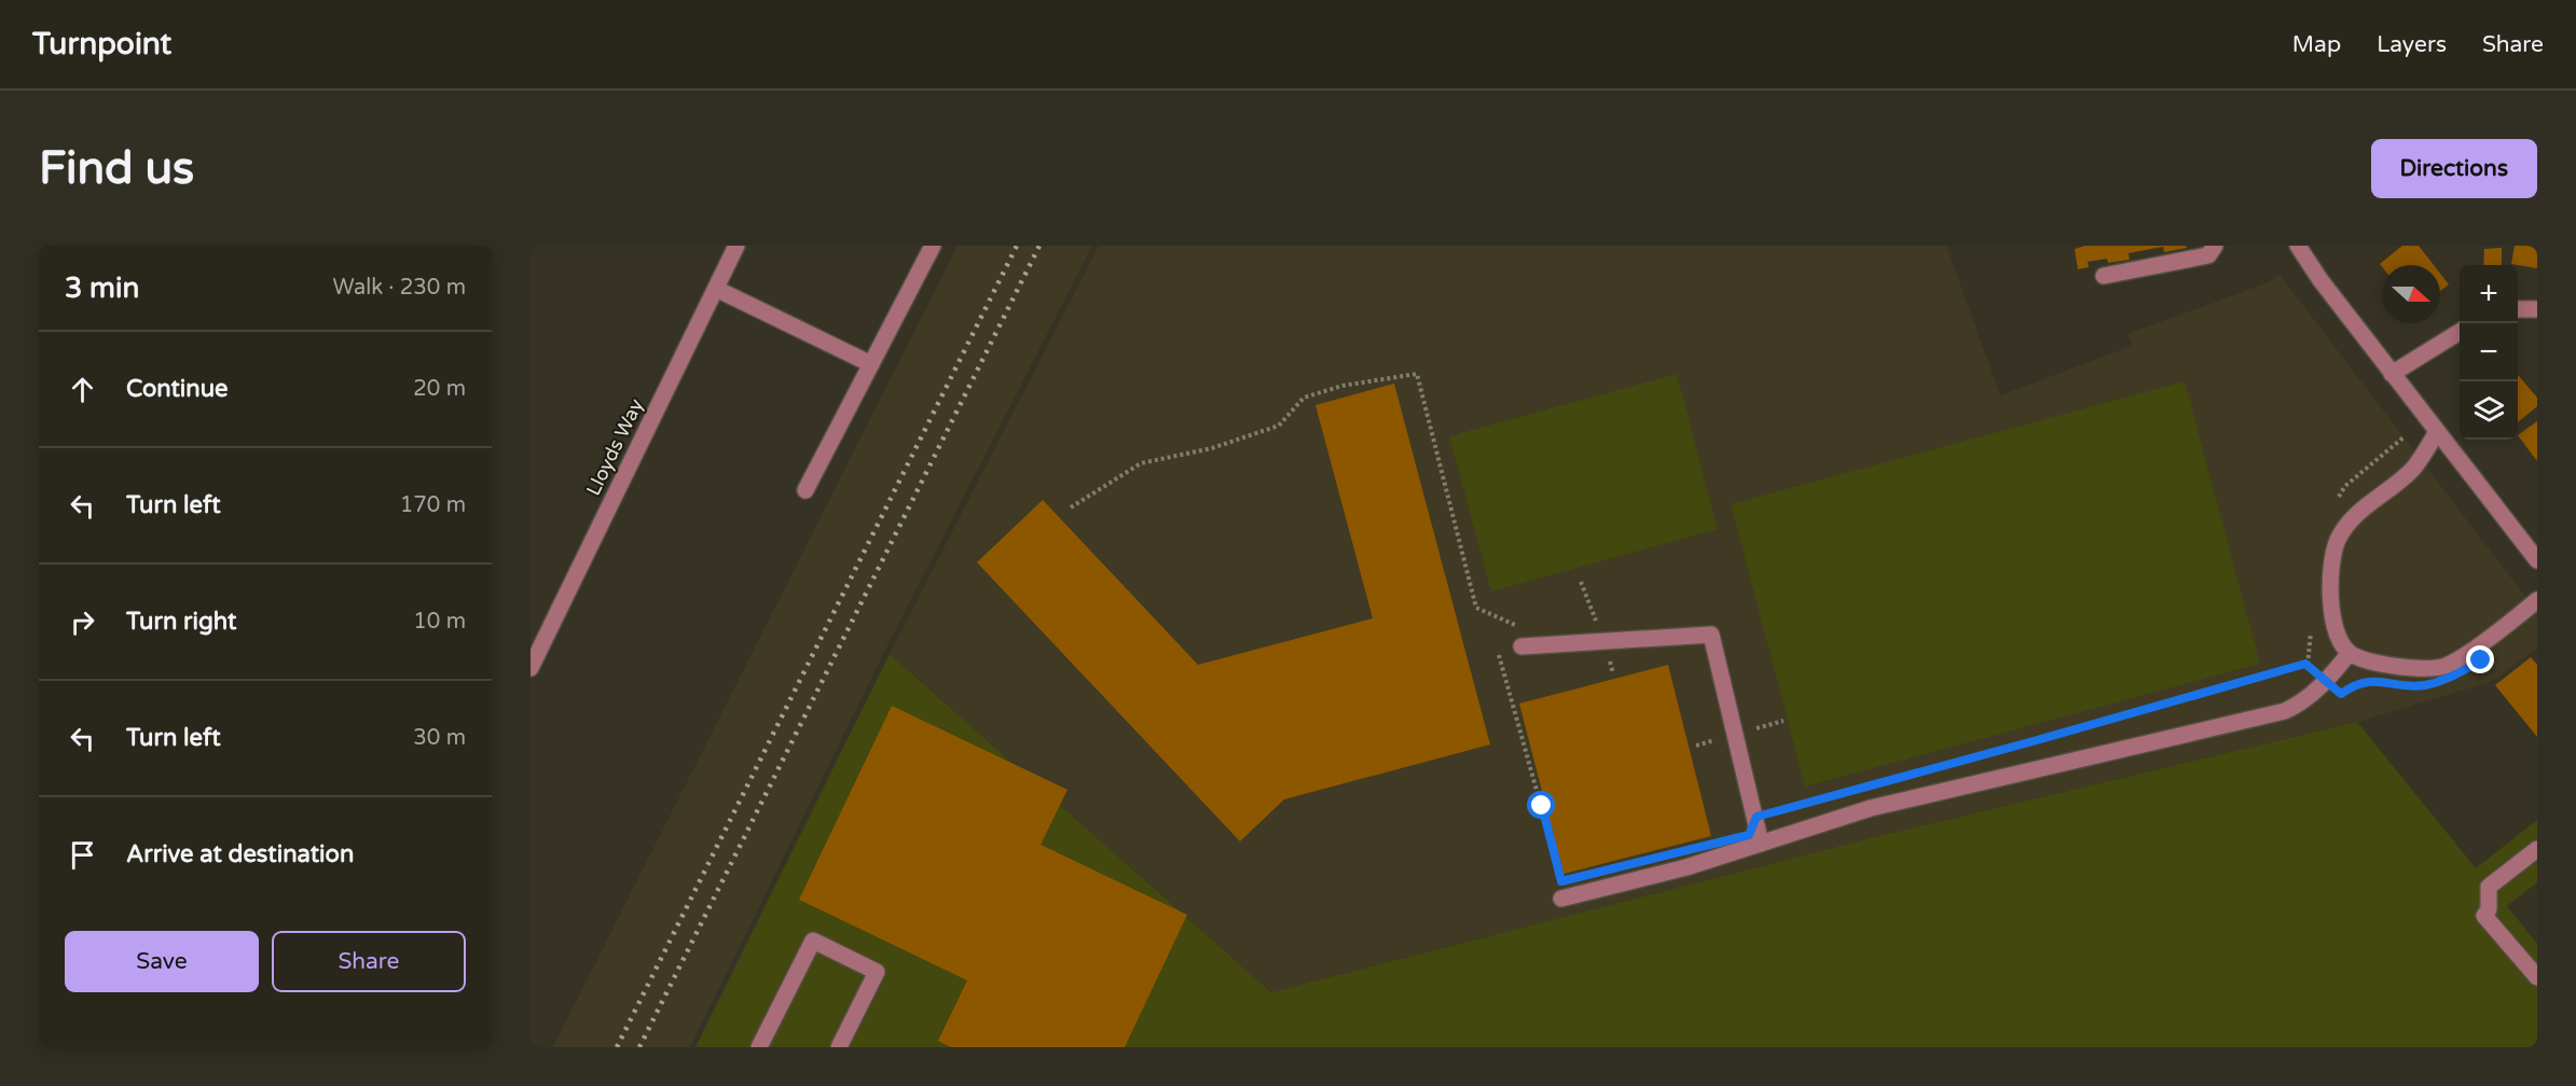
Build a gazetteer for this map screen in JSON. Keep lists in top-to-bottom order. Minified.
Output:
{"streets":{"street":["Lloyds Way"]},"north":"right","page":{"header":"Turnpoint","nav":["Map","Layers","Share"],"buttons":["Directions",["Save","Share"]],"title":"Find us","heading":["3 min","Walk · 230 m"],"map_buttons":["+","−"],"list":[["Continue","20 m"],["Turn left","170 m"],["Turn right","10 m"],["Turn left","30 m"],"Arrive at destination"]}}
